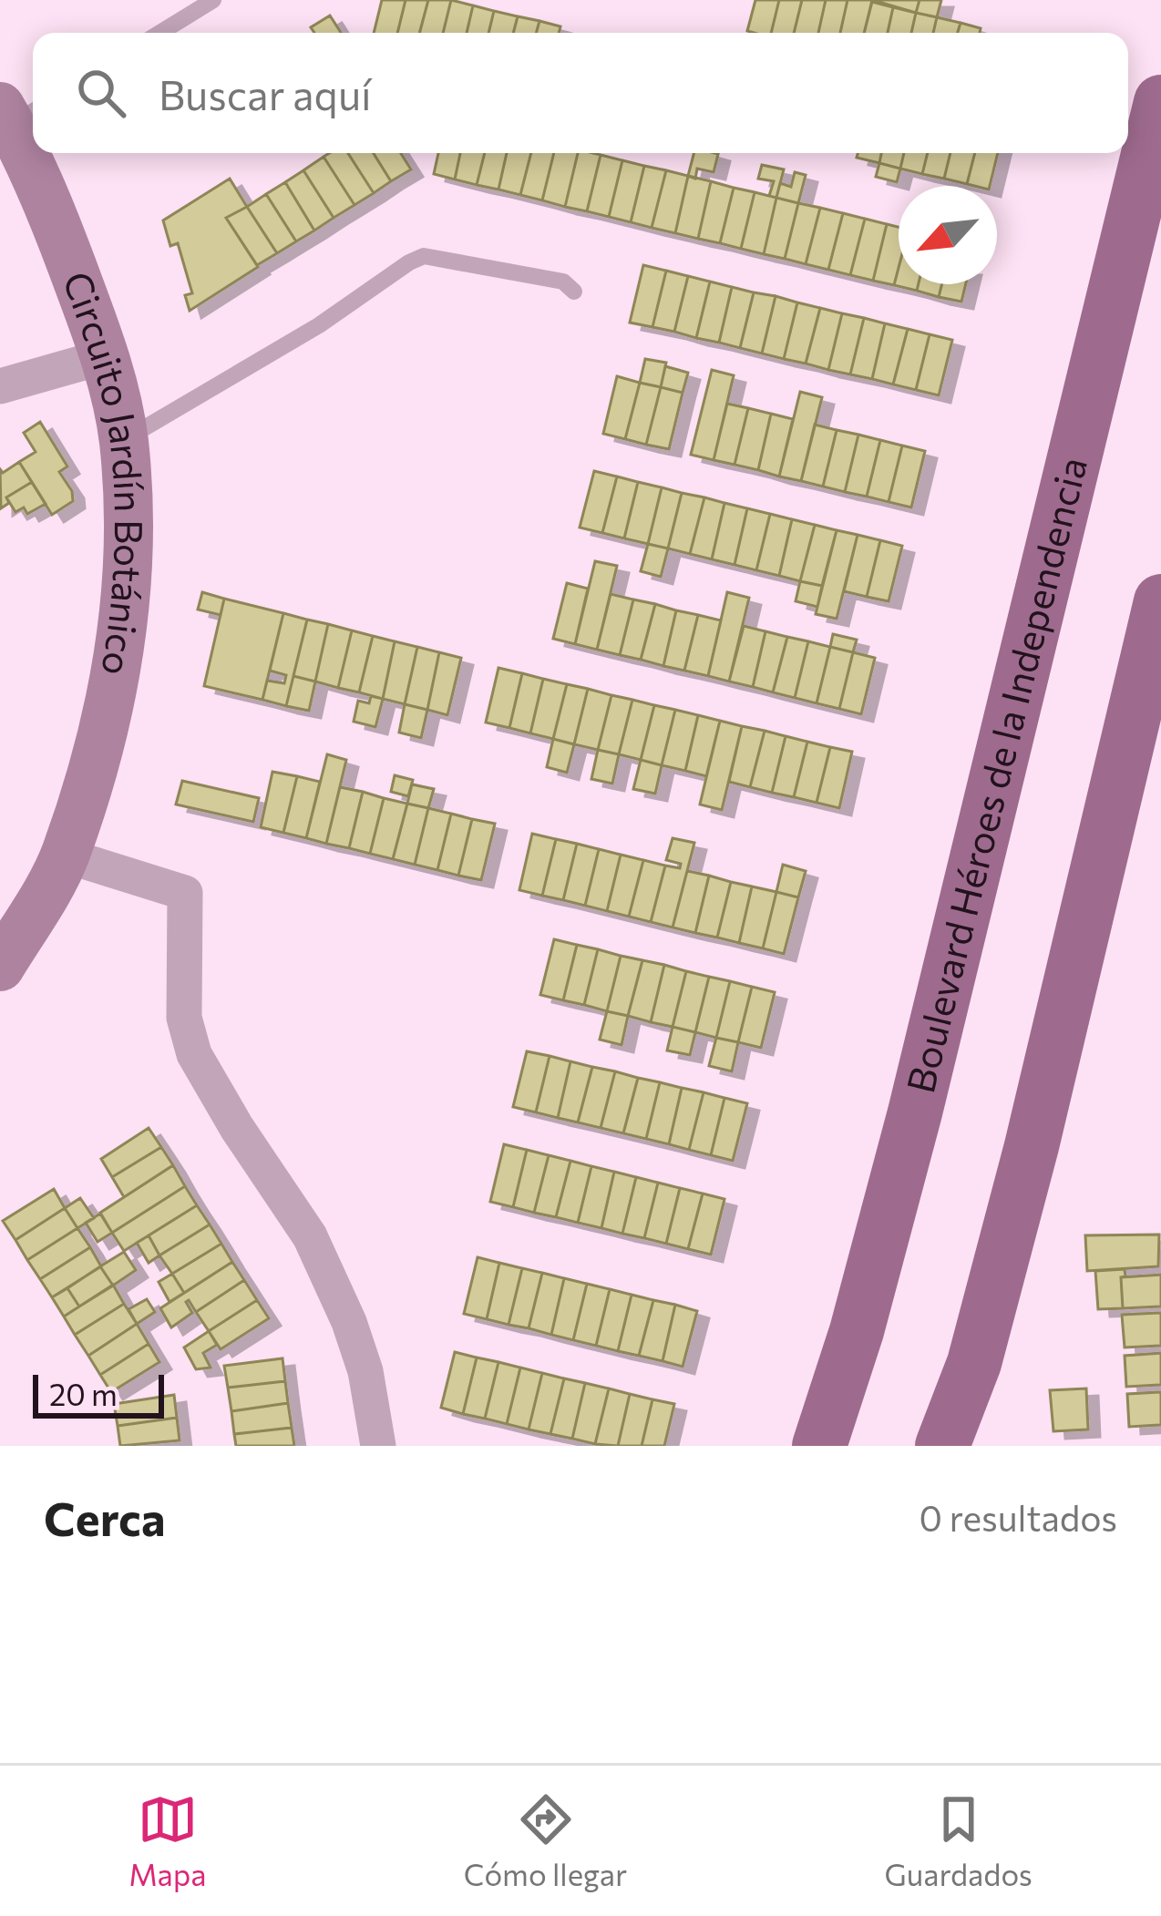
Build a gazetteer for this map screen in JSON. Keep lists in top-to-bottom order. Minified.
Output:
{"streets":{"main road":["Boulevard Héroes de la Independencia"],"street":["Circuito Jardín Botánico"]},"scale_bar":"20 m","north":"bottom left","page":{"search":"Buscar aquí","scale":"20 m","heading":["Cerca","0 resultados"],"nav":["Mapa","Cómo llegar","Guardados"]}}
